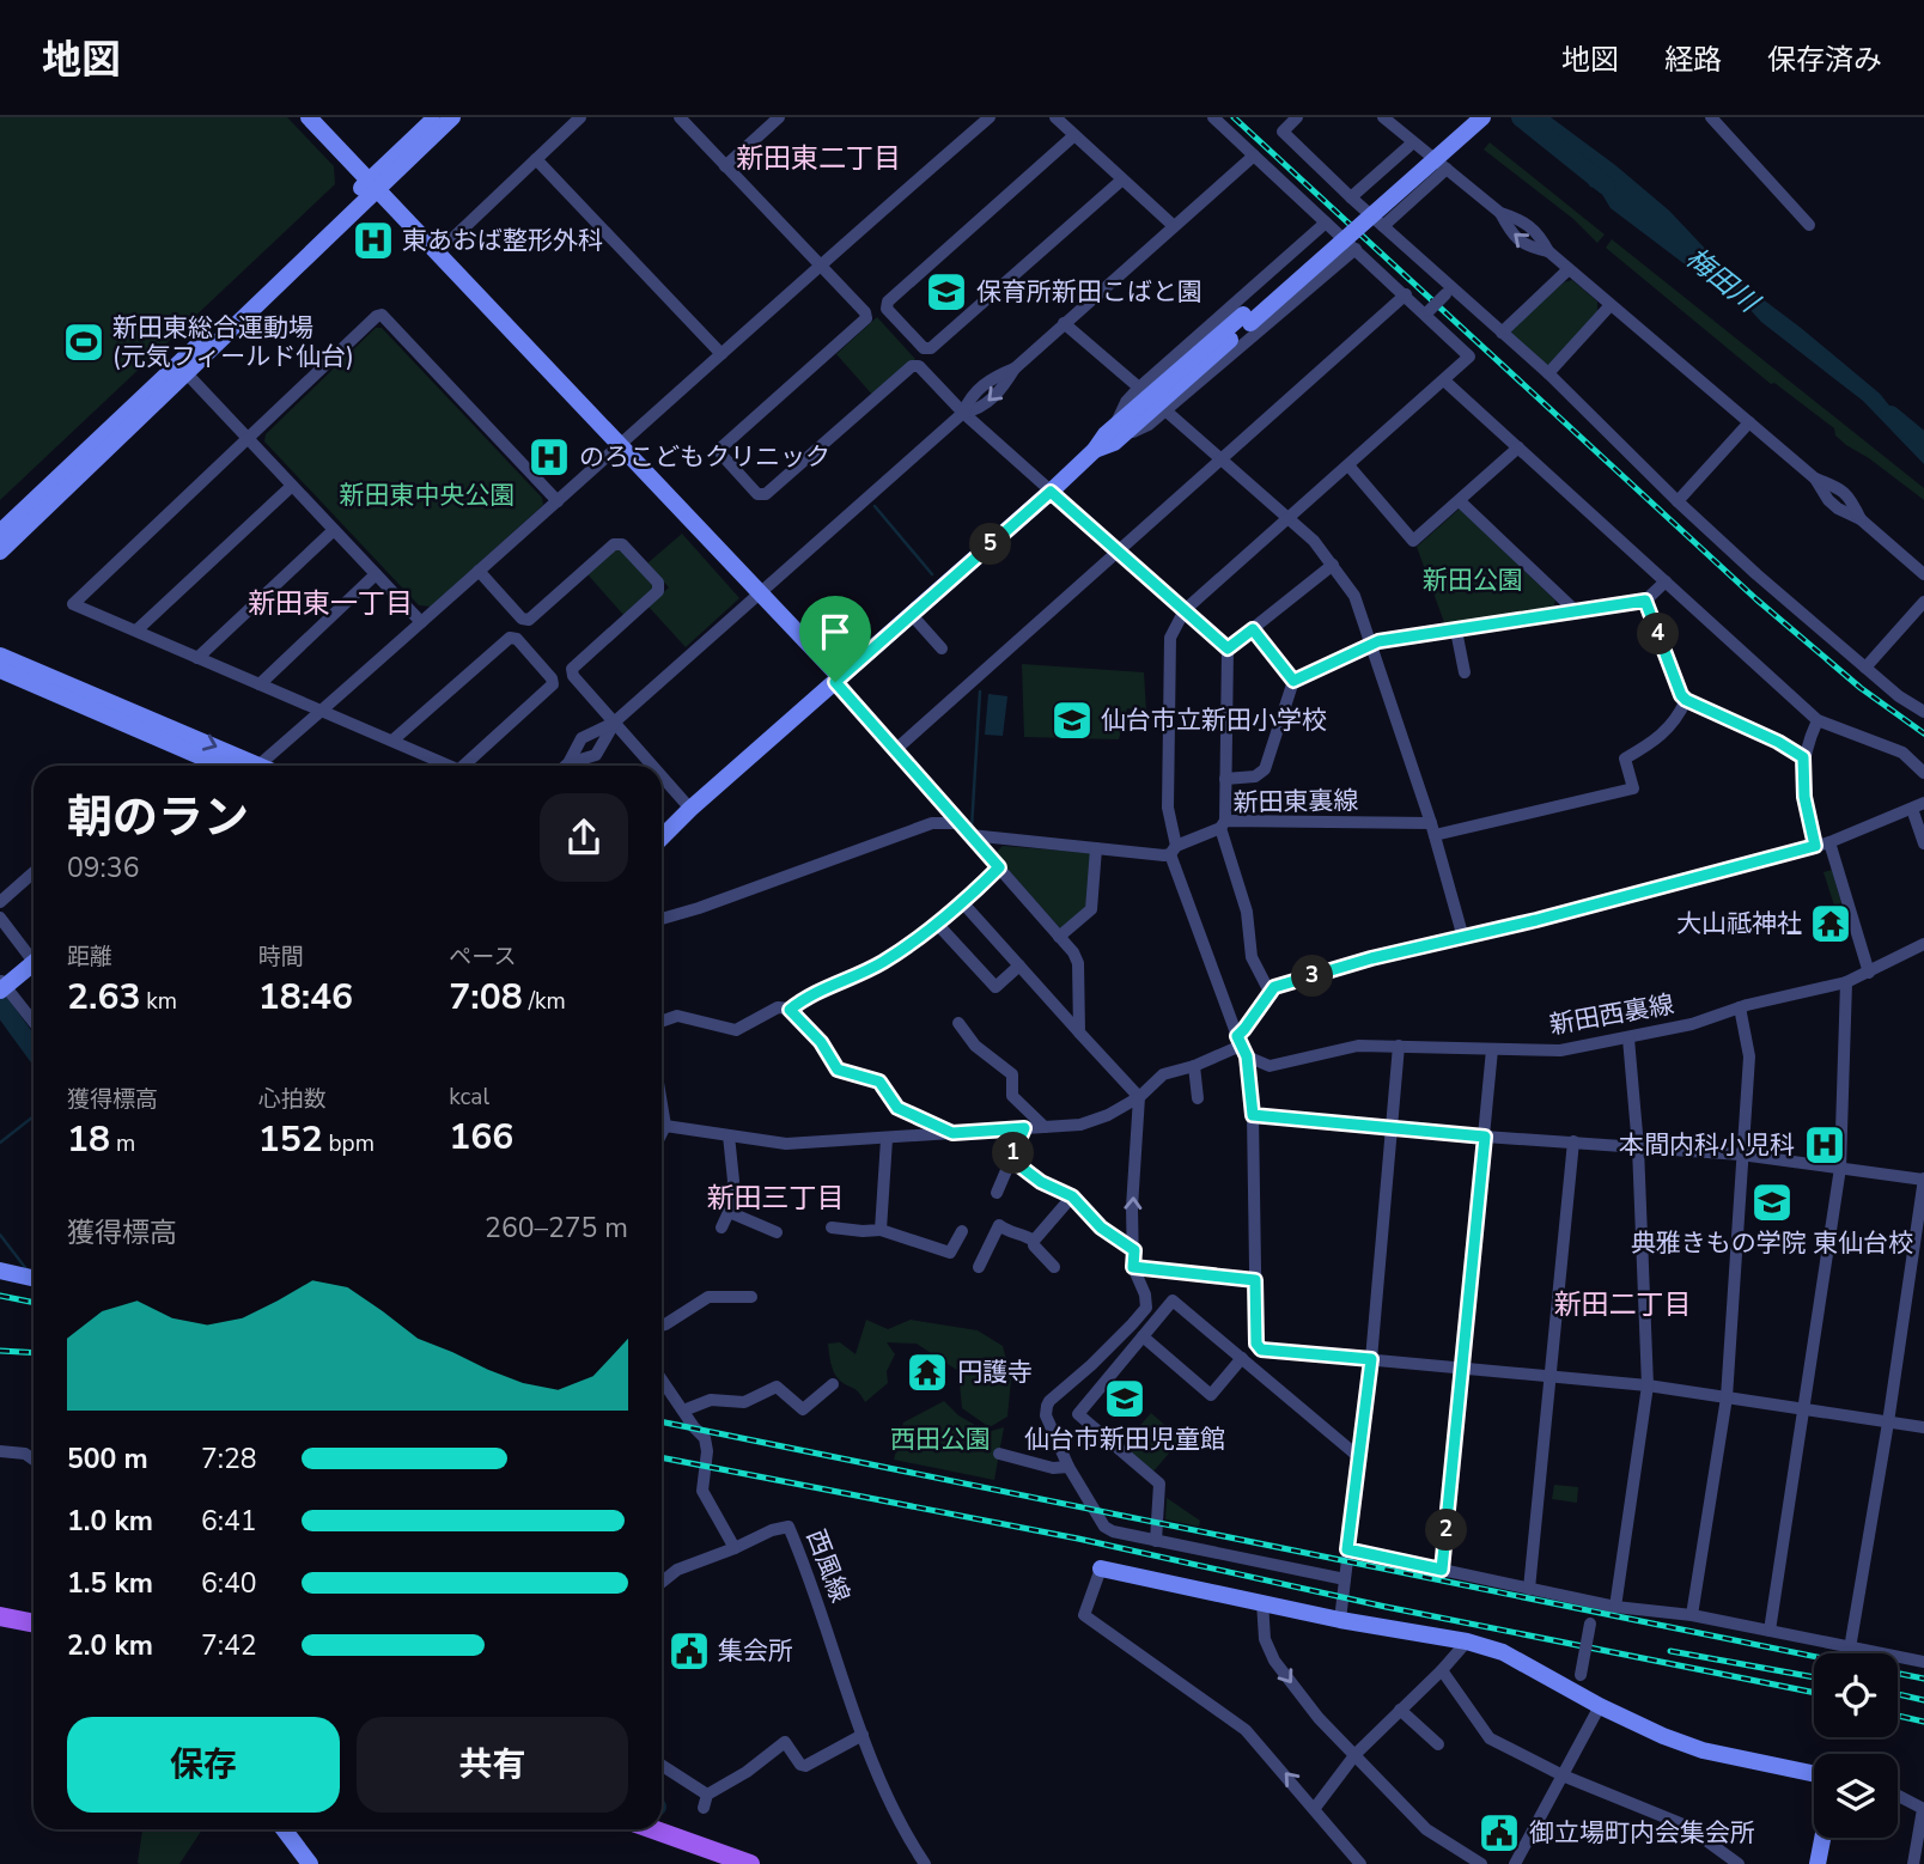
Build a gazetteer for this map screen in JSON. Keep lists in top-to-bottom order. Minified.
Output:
{"streets":{"street":["新田東裏線","新田西裏線","西風線"]},"districts":["新田東二丁目","新田東一丁目","新田三丁目","新田二丁目"],"water":["梅田川"],"parks":["新田東中央公園","新田公園","西田公園"],"places":{"hospital":["東あおば整形外科","のろこどもクリニック","本間内科小児科"],"school or university":["保育所新田こばと園","仙台市立新田小学校","典雅きもの学院 東仙台校","仙台市新田児童館"],"sports":["新田東総合運動場 (元気フィールド仙台)"],"temple":["大山祗神社","円護寺"],"public building":["集会所","御立場町内会集会所"]},"page":{"header":"地図","nav":["地図","経路","保存済み"],"pins":["5","4","3","1","2"],"heading":["朝のラン","09:36"],"stats":[["距離","2.63 km"],["時間","18:46"],["ペース","7:08 /km"],["獲得標高","18 m"],["心拍数","152 bpm"],["kcal","166"]],"chart":["獲得標高","260–275 m"],"list":[{"name":"500 m","note":"7:28"},{"name":"1.0 km","note":"6:41"},{"name":"1.5 km","note":"6:40"},{"name":"2.0 km","note":"7:42"}],"buttons":["保存","共有"]}}
